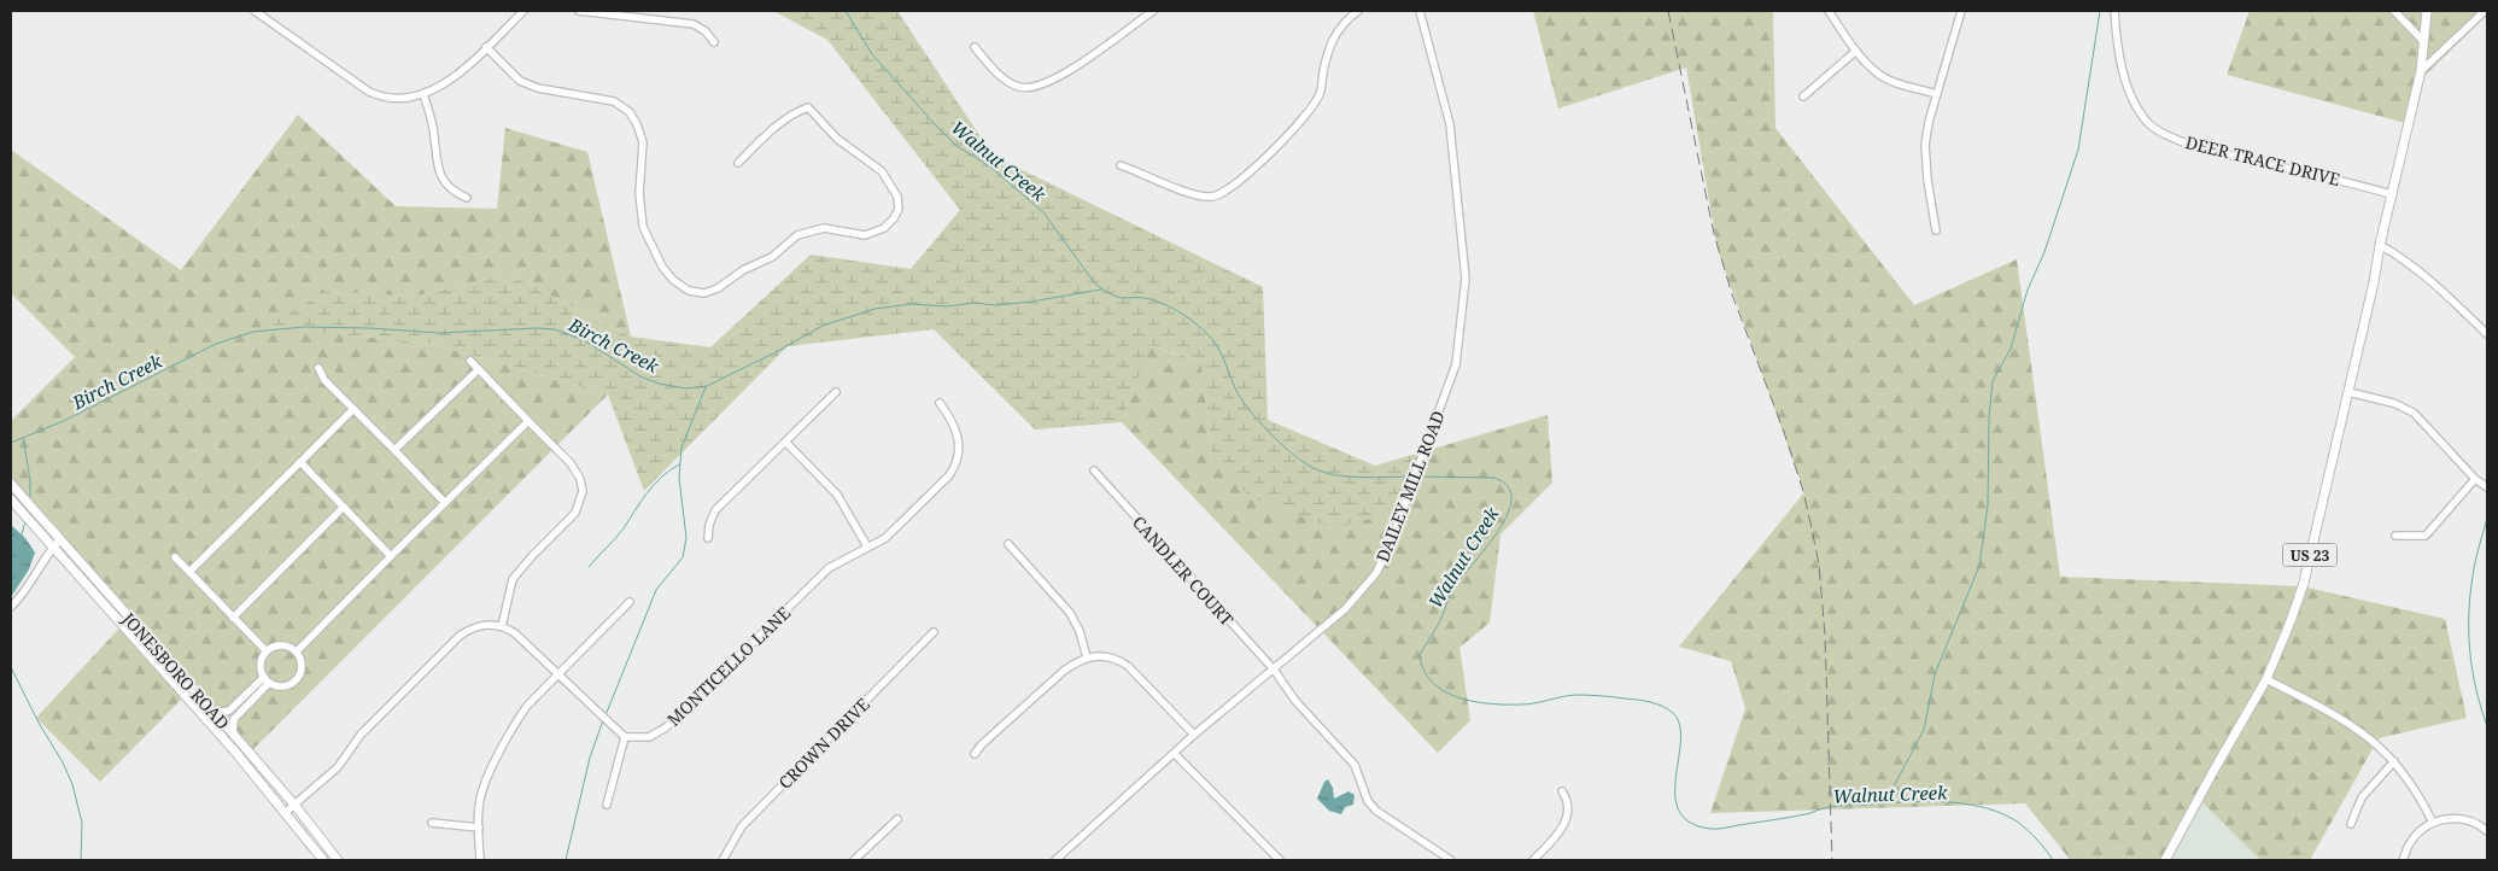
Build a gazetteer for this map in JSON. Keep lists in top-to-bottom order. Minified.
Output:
{"streets":{"main road":["US 23","JONESBORO ROAD"],"street":["DEER TRACE DRIVE","DAILEY MILL ROAD","CANDLER COURT","MONTICELLO LANE","CROWN DRIVE"]},"crossings":[["DEER TRACE DRIVE","US 23"],["DAILEY MILL ROAD","CANDLER COURT"]],"water":["Walnut Creek","Birch Creek"]}
